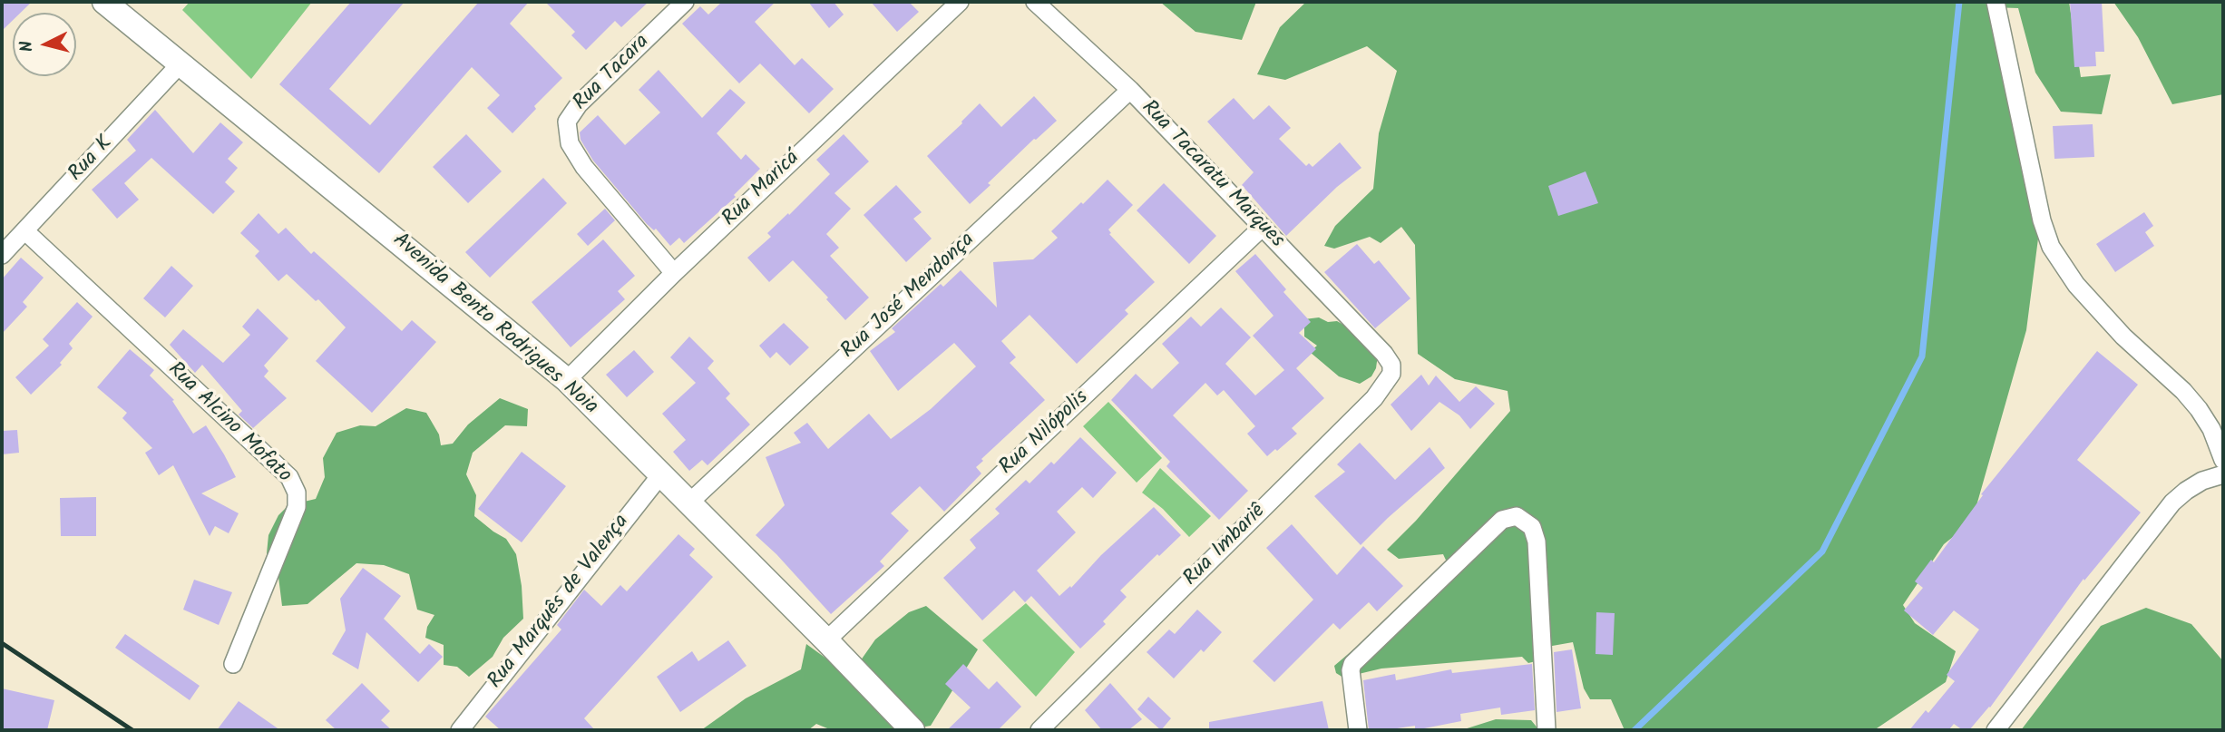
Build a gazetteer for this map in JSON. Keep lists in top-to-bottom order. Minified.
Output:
{"streets":{"street":["Rua Tacara","Rua K","Rua Tacaratu Marques","Rua Maricá","Rua José Mendonça","Avenida Bento Rodrigues Noia","Rua Alcino Mofato","Rua Nilópolis","Rua Imbariê","Rua Marquês de Valença"]},"crossings":[["Rua Tacara","Rua Maricá"],["Rua K","Avenida Bento Rodrigues Noia"],["Rua K","Rua Alcino Mofato"],["Rua Tacaratu Marques","Rua José Mendonça"],["Rua Tacaratu Marques","Rua Nilópolis"],["Rua Tacaratu Marques","Rua Imbariê"],["Rua Maricá","Avenida Bento Rodrigues Noia"],["Rua José Mendonça","Avenida Bento Rodrigues Noia"],["Avenida Bento Rodrigues Noia","Rua Nilópolis"],["Avenida Bento Rodrigues Noia","Rua Marquês de Valença"]],"north":"left"}
